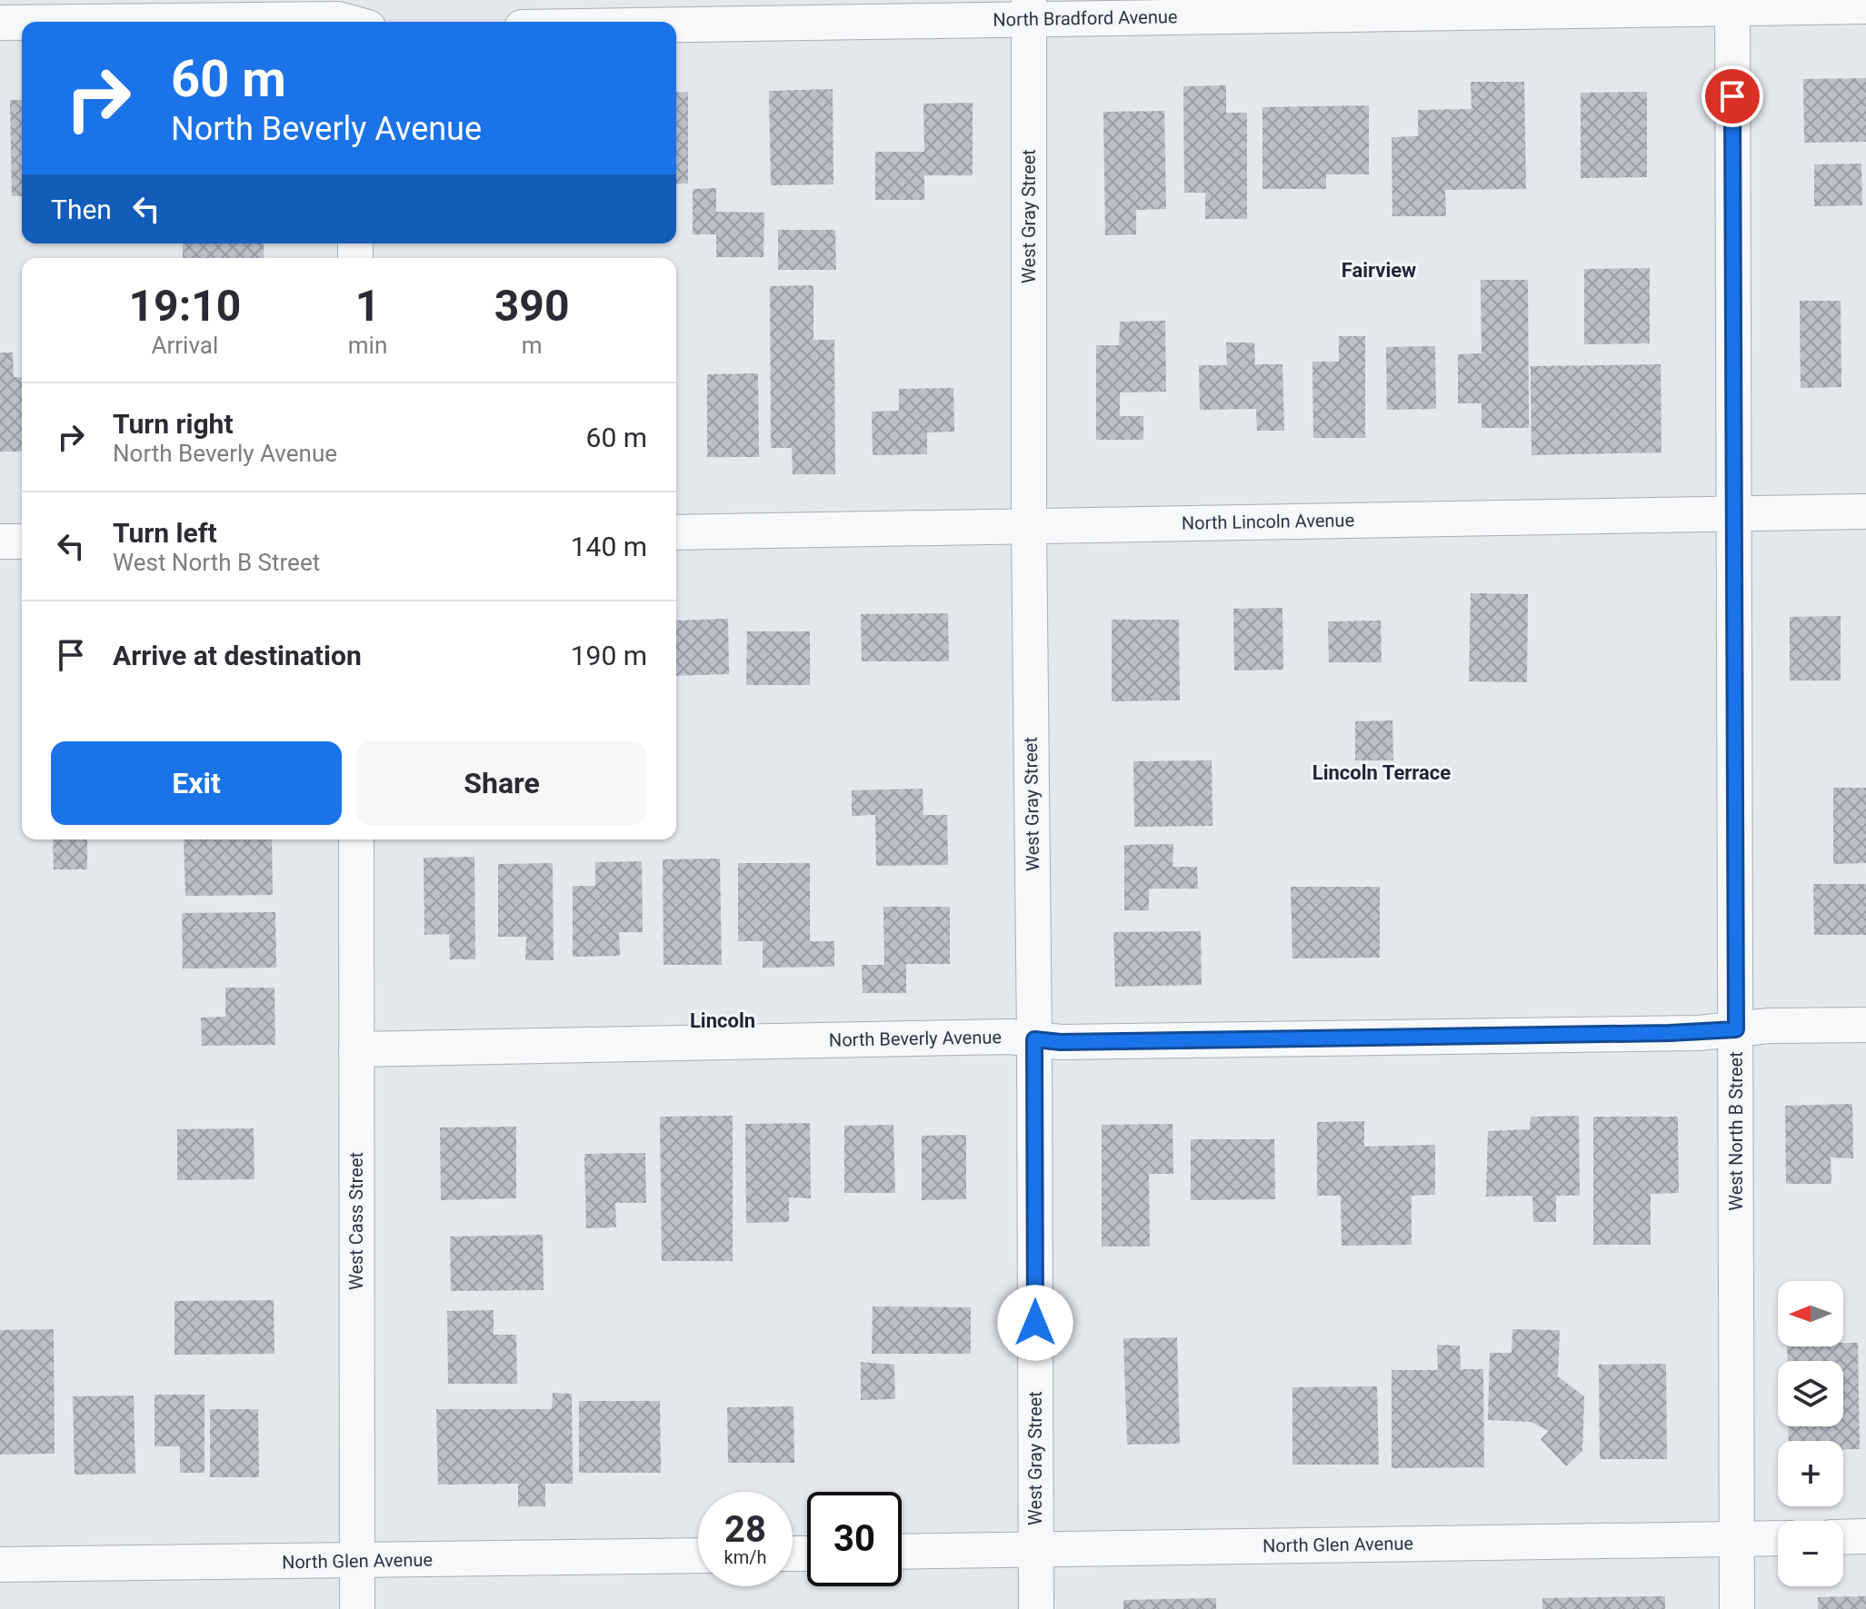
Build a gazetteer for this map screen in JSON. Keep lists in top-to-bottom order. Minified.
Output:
{"streets":{"street":["North Bradford Avenue","West Gray Street","North Lincoln Avenue","North Beverly Avenue","West North B Street","West Cass Street","North Glen Avenue"]},"crossings":[["North Bradford Avenue","West Gray Street"],["North Bradford Avenue","West North B Street"],["West Gray Street","North Lincoln Avenue"],["West Gray Street","North Beverly Avenue"],["West Gray Street","North Glen Avenue"],["North Lincoln Avenue","West North B Street"],["North Beverly Avenue","West North B Street"],["North Beverly Avenue","West Cass Street"],["West North B Street","North Glen Avenue"],["West Cass Street","North Glen Avenue"]],"districts":["Fairview","Lincoln Terrace","Lincoln"],"north":"left","page":{"turn":["60 m","North Beverly Avenue"],"then":"Then","eta":["19:10","Arrival","1","min","390","m"],"list":[{"name":"Turn right","note":"North Beverly Avenue","value":"60 m"},{"name":"Turn left","note":"West North B Street","value":"140 m"},{"name":"Arrive at destination","value":"190 m"}],"buttons":["Exit","Share"],"map_buttons":["+","−"],"speed":"28 km/h","limit":"30"}}
